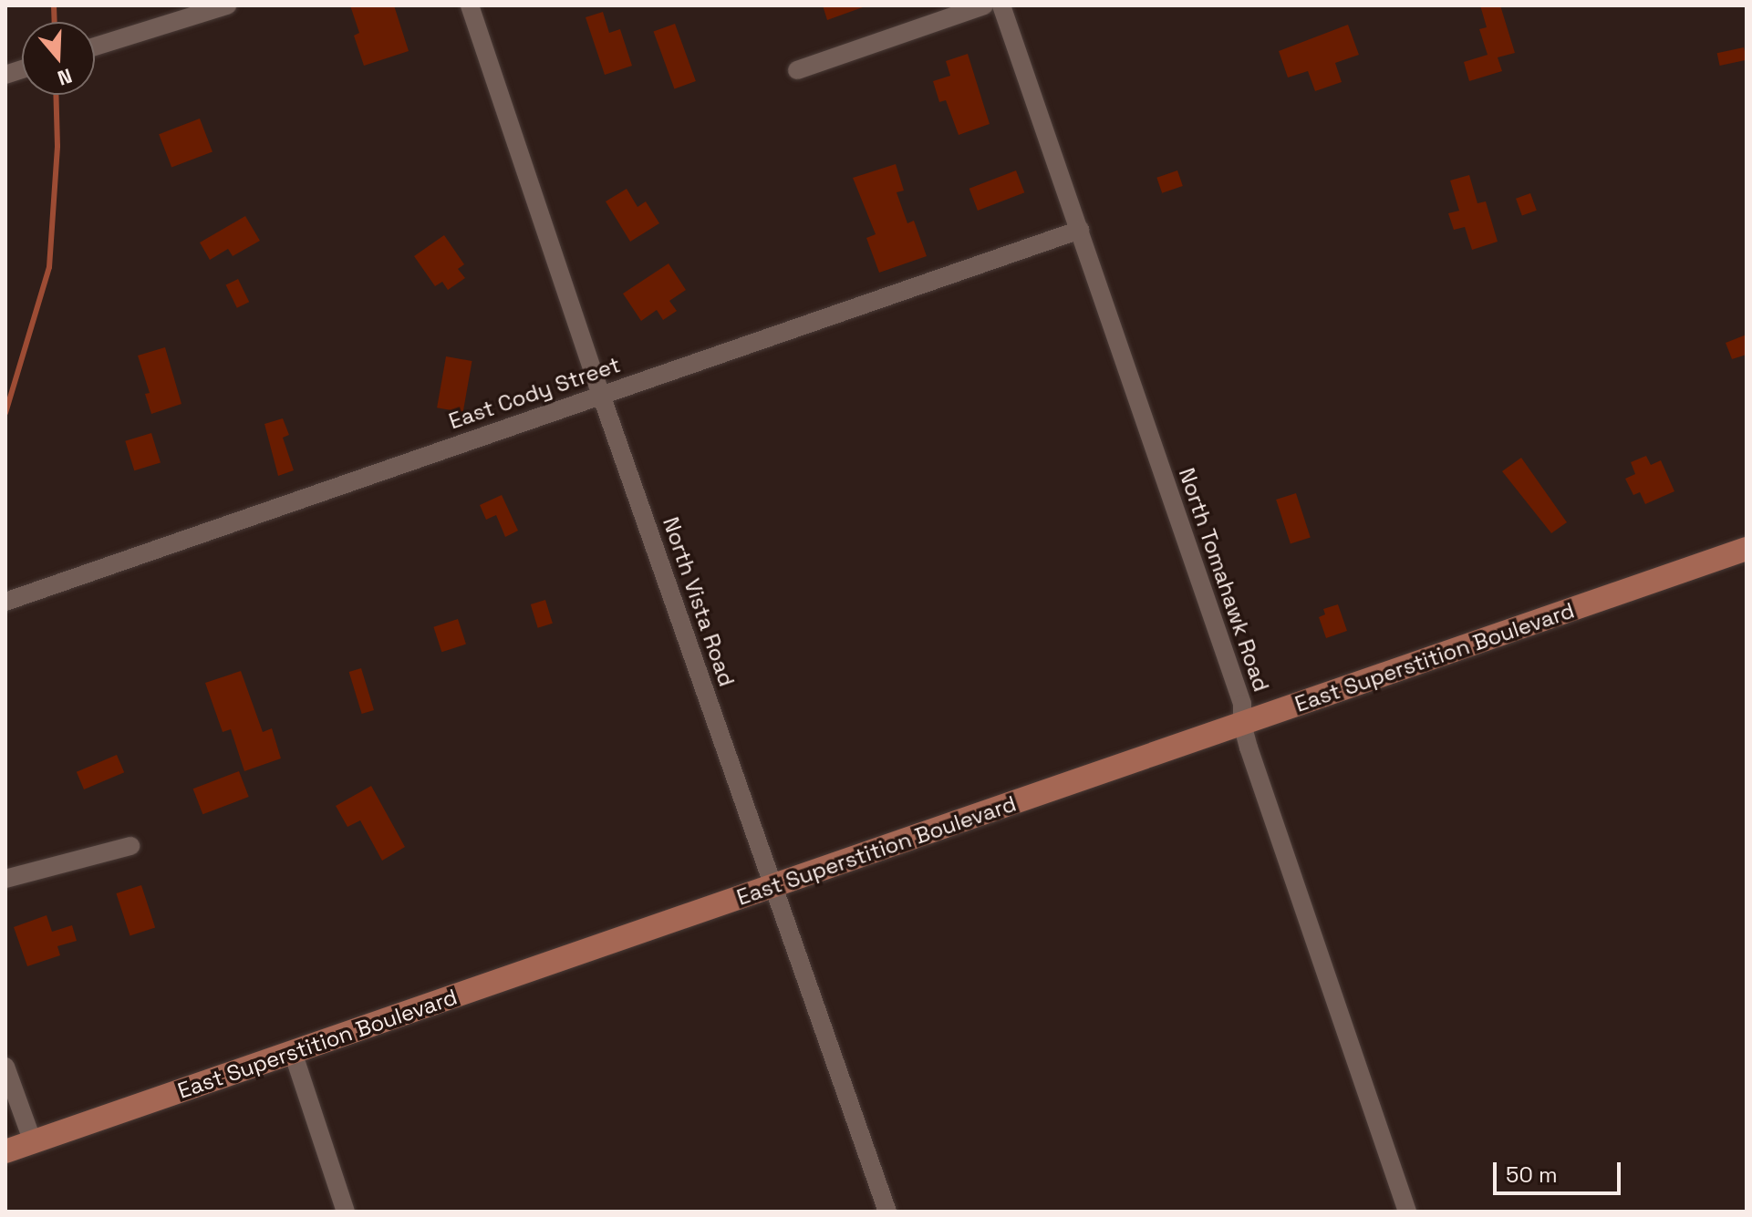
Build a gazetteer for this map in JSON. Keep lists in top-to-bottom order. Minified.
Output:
{"streets":{"main road":["East Superstition Boulevard"],"street":["East Cody Street","North Tomahawk Road","North Vista Road"]},"crossings":[["East Cody Street","North Tomahawk Road"],["East Cody Street","North Vista Road"],["North Tomahawk Road","East Superstition Boulevard"],["North Vista Road","East Superstition Boulevard"]],"scale_bar":"50 m","north":"bottom"}
